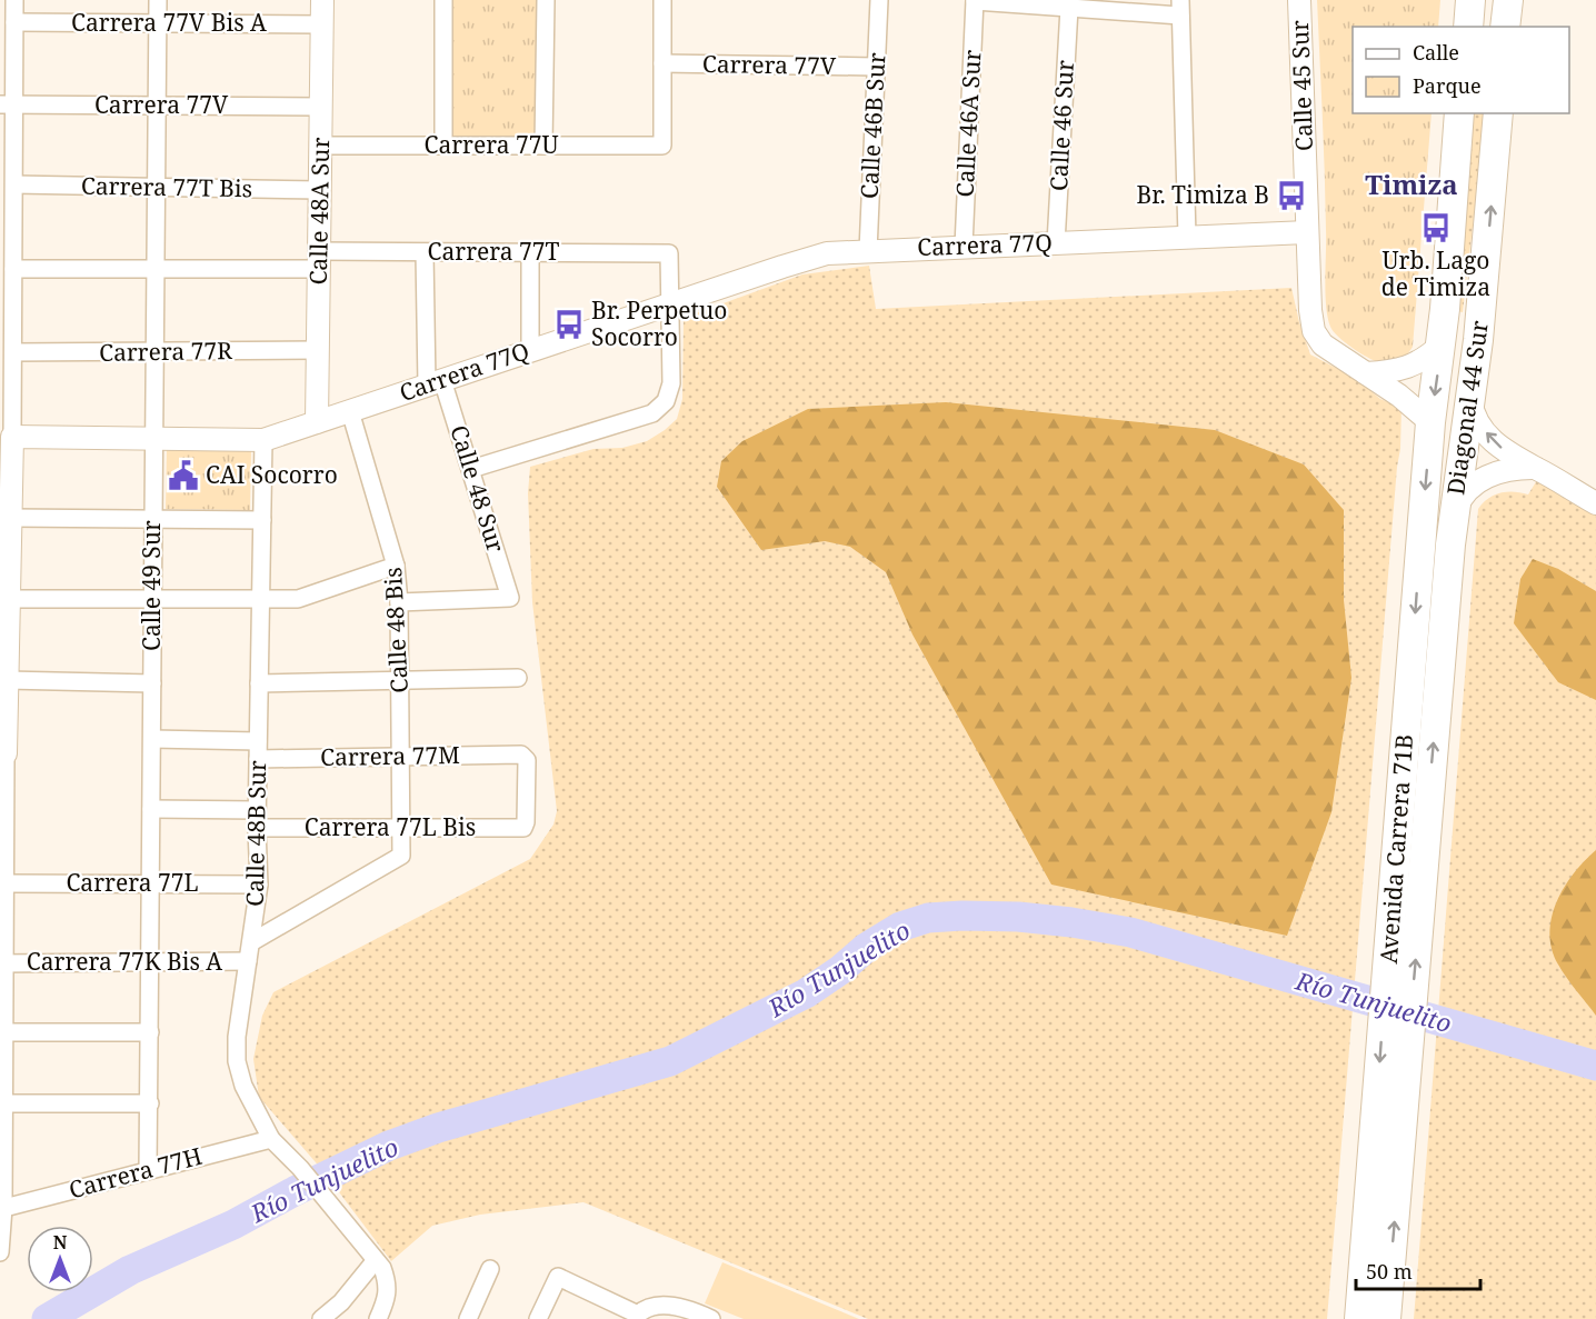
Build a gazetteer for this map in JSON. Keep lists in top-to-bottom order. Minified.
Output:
{"streets":{"main road":["Diagonal 44 Sur","Avenida Carrera 71B"],"street":["Carrera 77V Bis A","Carrera 77V","Calle 45 Sur","Calle 46A Sur","Calle 46B Sur","Calle 46 Sur","Carrera 77U","Carrera 77T Bis","Calle 48A Sur","Carrera 77Q","Carrera 77T","Carrera 77R","Calle 48 Sur","Calle 49 Sur","Calle 48 Bis","Carrera 77M","Carrera 77L Bis","Calle 48B Sur","Carrera 77L","Carrera 77K Bis A","Carrera 77H"]},"crossings":[["Carrera 77V Bis A","Calle 48A Sur"],["Carrera 77V Bis A","Calle 49 Sur"],["Carrera 77V","Calle 46B Sur"],["Carrera 77V","Carrera 77U"],["Carrera 77V","Calle 48A Sur"],["Carrera 77V","Calle 49 Sur"],["Calle 45 Sur","Carrera 77Q"],["Calle 46A Sur","Carrera 77Q"],["Calle 46B Sur","Carrera 77Q"],["Calle 46 Sur","Carrera 77Q"],["Carrera 77U","Calle 48A Sur"],["Carrera 77T Bis","Calle 48A Sur"],["Carrera 77T Bis","Calle 49 Sur"],["Calle 48A Sur","Carrera 77Q"],["Calle 48A Sur","Carrera 77T"],["Calle 48A Sur","Carrera 77R"],["Carrera 77Q","Carrera 77T"],["Carrera 77Q","Calle 48 Sur"],["Carrera 77Q","Calle 49 Sur"],["Carrera 77Q","Calle 48 Bis"],["Carrera 77Q","Calle 48B Sur"],["Carrera 77T","Calle 48 Sur"],["Carrera 77T","Calle 49 Sur"],["Carrera 77R","Calle 49 Sur"],["Diagonal 44 Sur","Avenida Carrera 71B"],["Calle 48 Sur","Calle 48 Bis"],["Calle 49 Sur","Carrera 77L"],["Calle 49 Sur","Carrera 77K Bis A"],["Calle 49 Sur","Carrera 77H"],["Calle 48 Bis","Carrera 77M"],["Calle 48 Bis","Carrera 77L Bis"],["Calle 48 Bis","Carrera 77K Bis A"],["Carrera 77M","Carrera 77L Bis"],["Carrera 77M","Calle 48B Sur"],["Carrera 77L Bis","Calle 48B Sur"],["Calle 48B Sur","Carrera 77L"],["Calle 48B Sur","Carrera 77K Bis A"],["Calle 48B Sur","Carrera 77H"]],"districts":["Timiza"],"water":["Río Tunjuelito"],"places":{"bus stop":["Br. Timiza B","Urb. Lago de Timiza","Br. Perpetuo Socorro"],"public building":["CAI Socorro"]},"legend":["Calle","Parque"],"scale_bar":"50 m","north":"top"}
